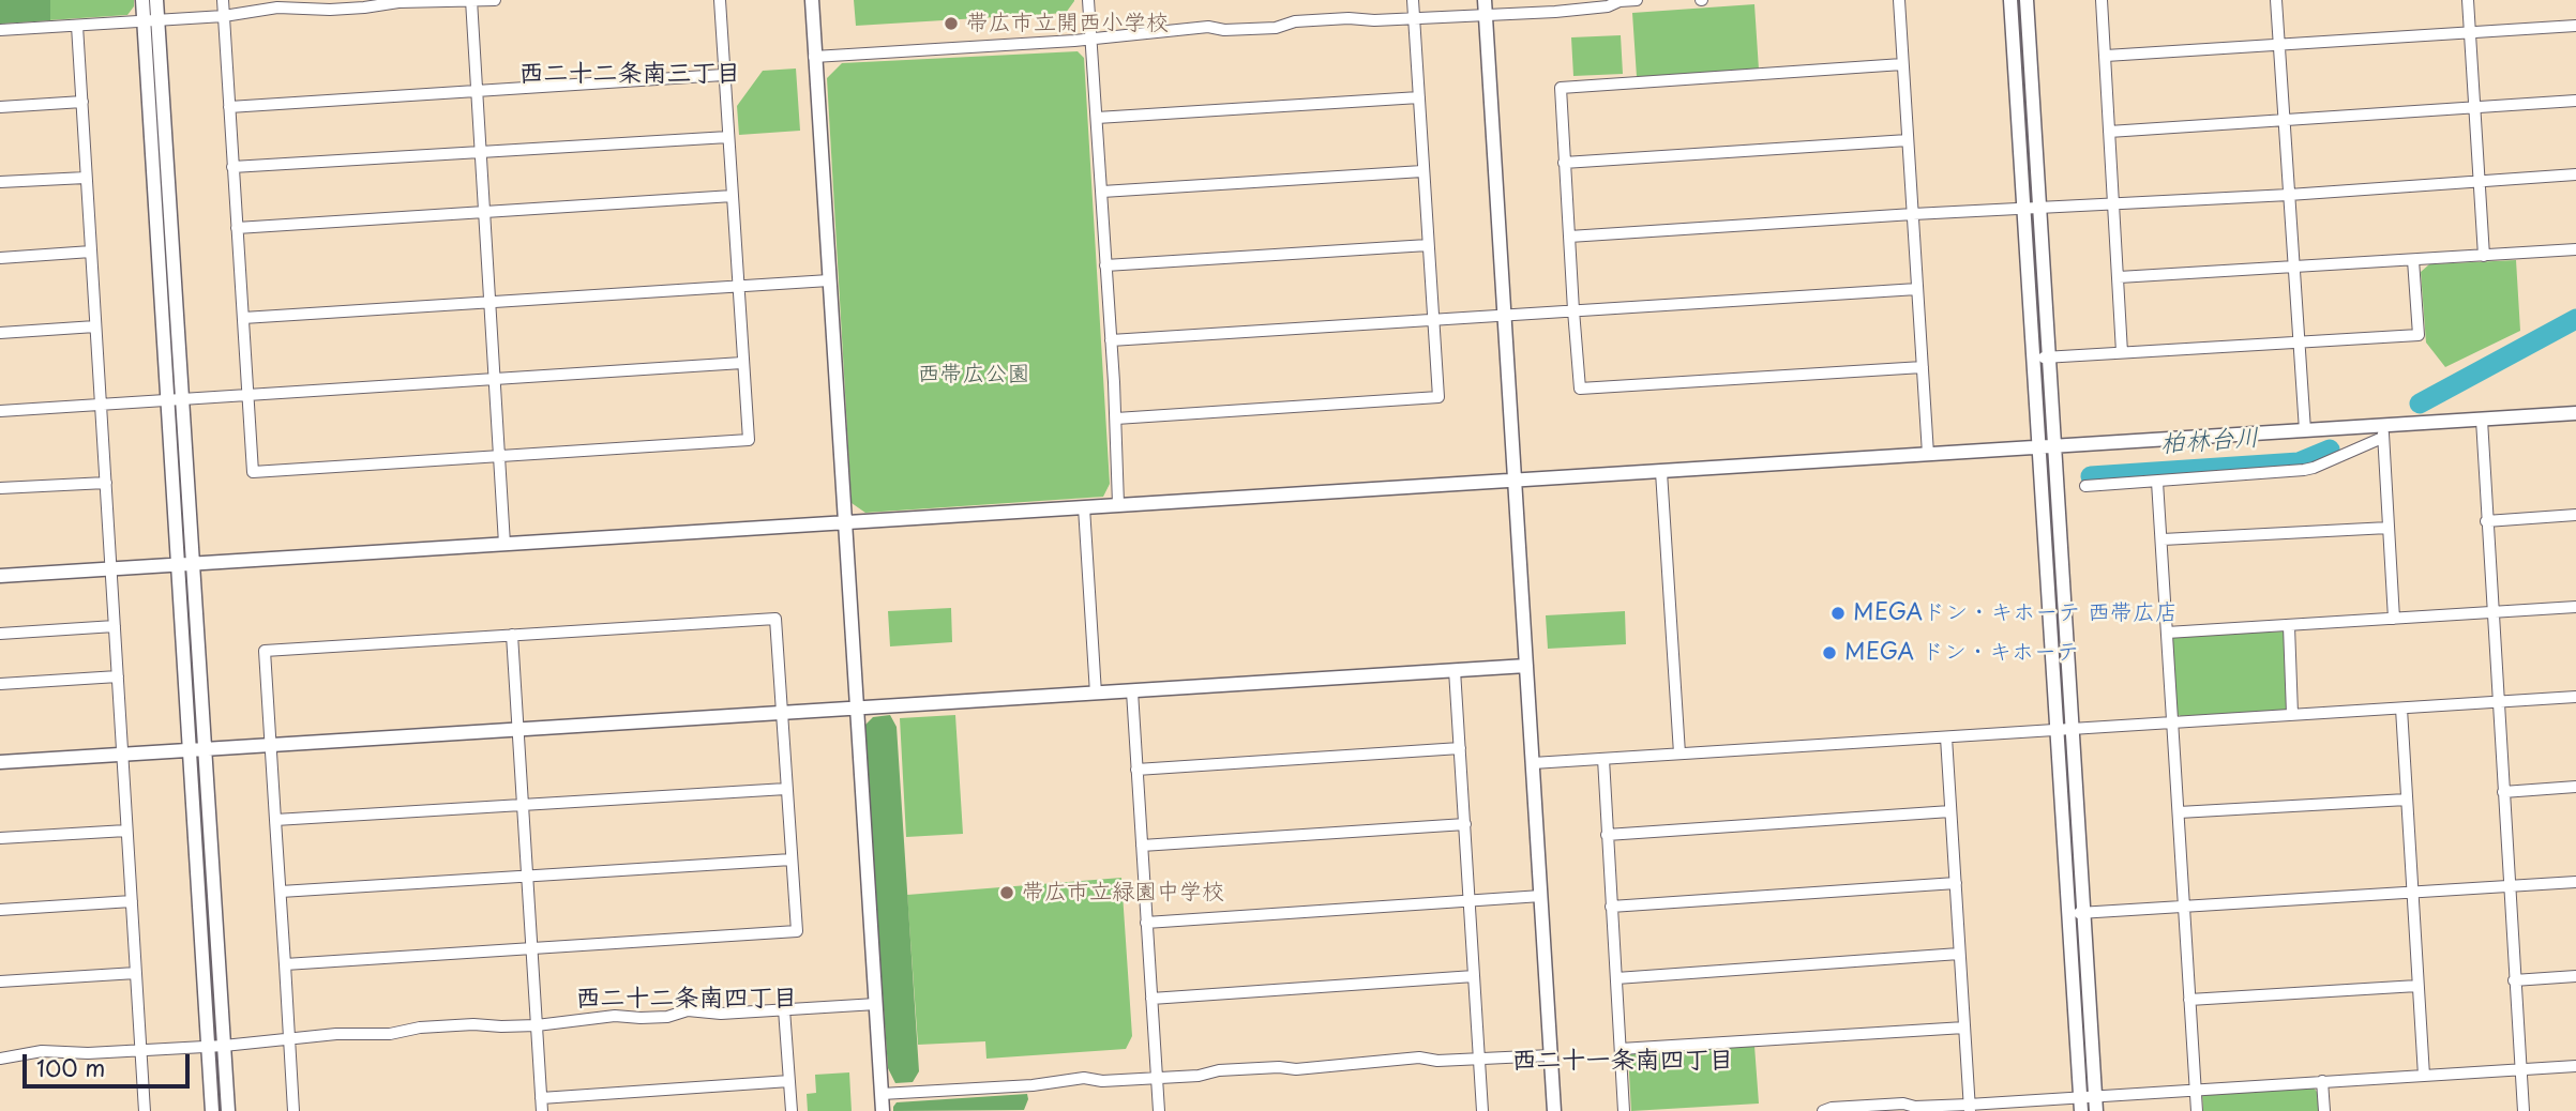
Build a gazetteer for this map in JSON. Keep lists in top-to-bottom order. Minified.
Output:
{"districts":["西二十二条南三丁目","西二十二条南四丁目","西二十一条南四丁目"],"water":["柏林台川"],"parks":["西帯広公園"],"places":["帯広市立開西小学校","MEGAドン・キホーテ 西帯広店","MEGA ドン・キホーテ","帯広市立緑園中学校"],"scale_bar":"100 m"}
